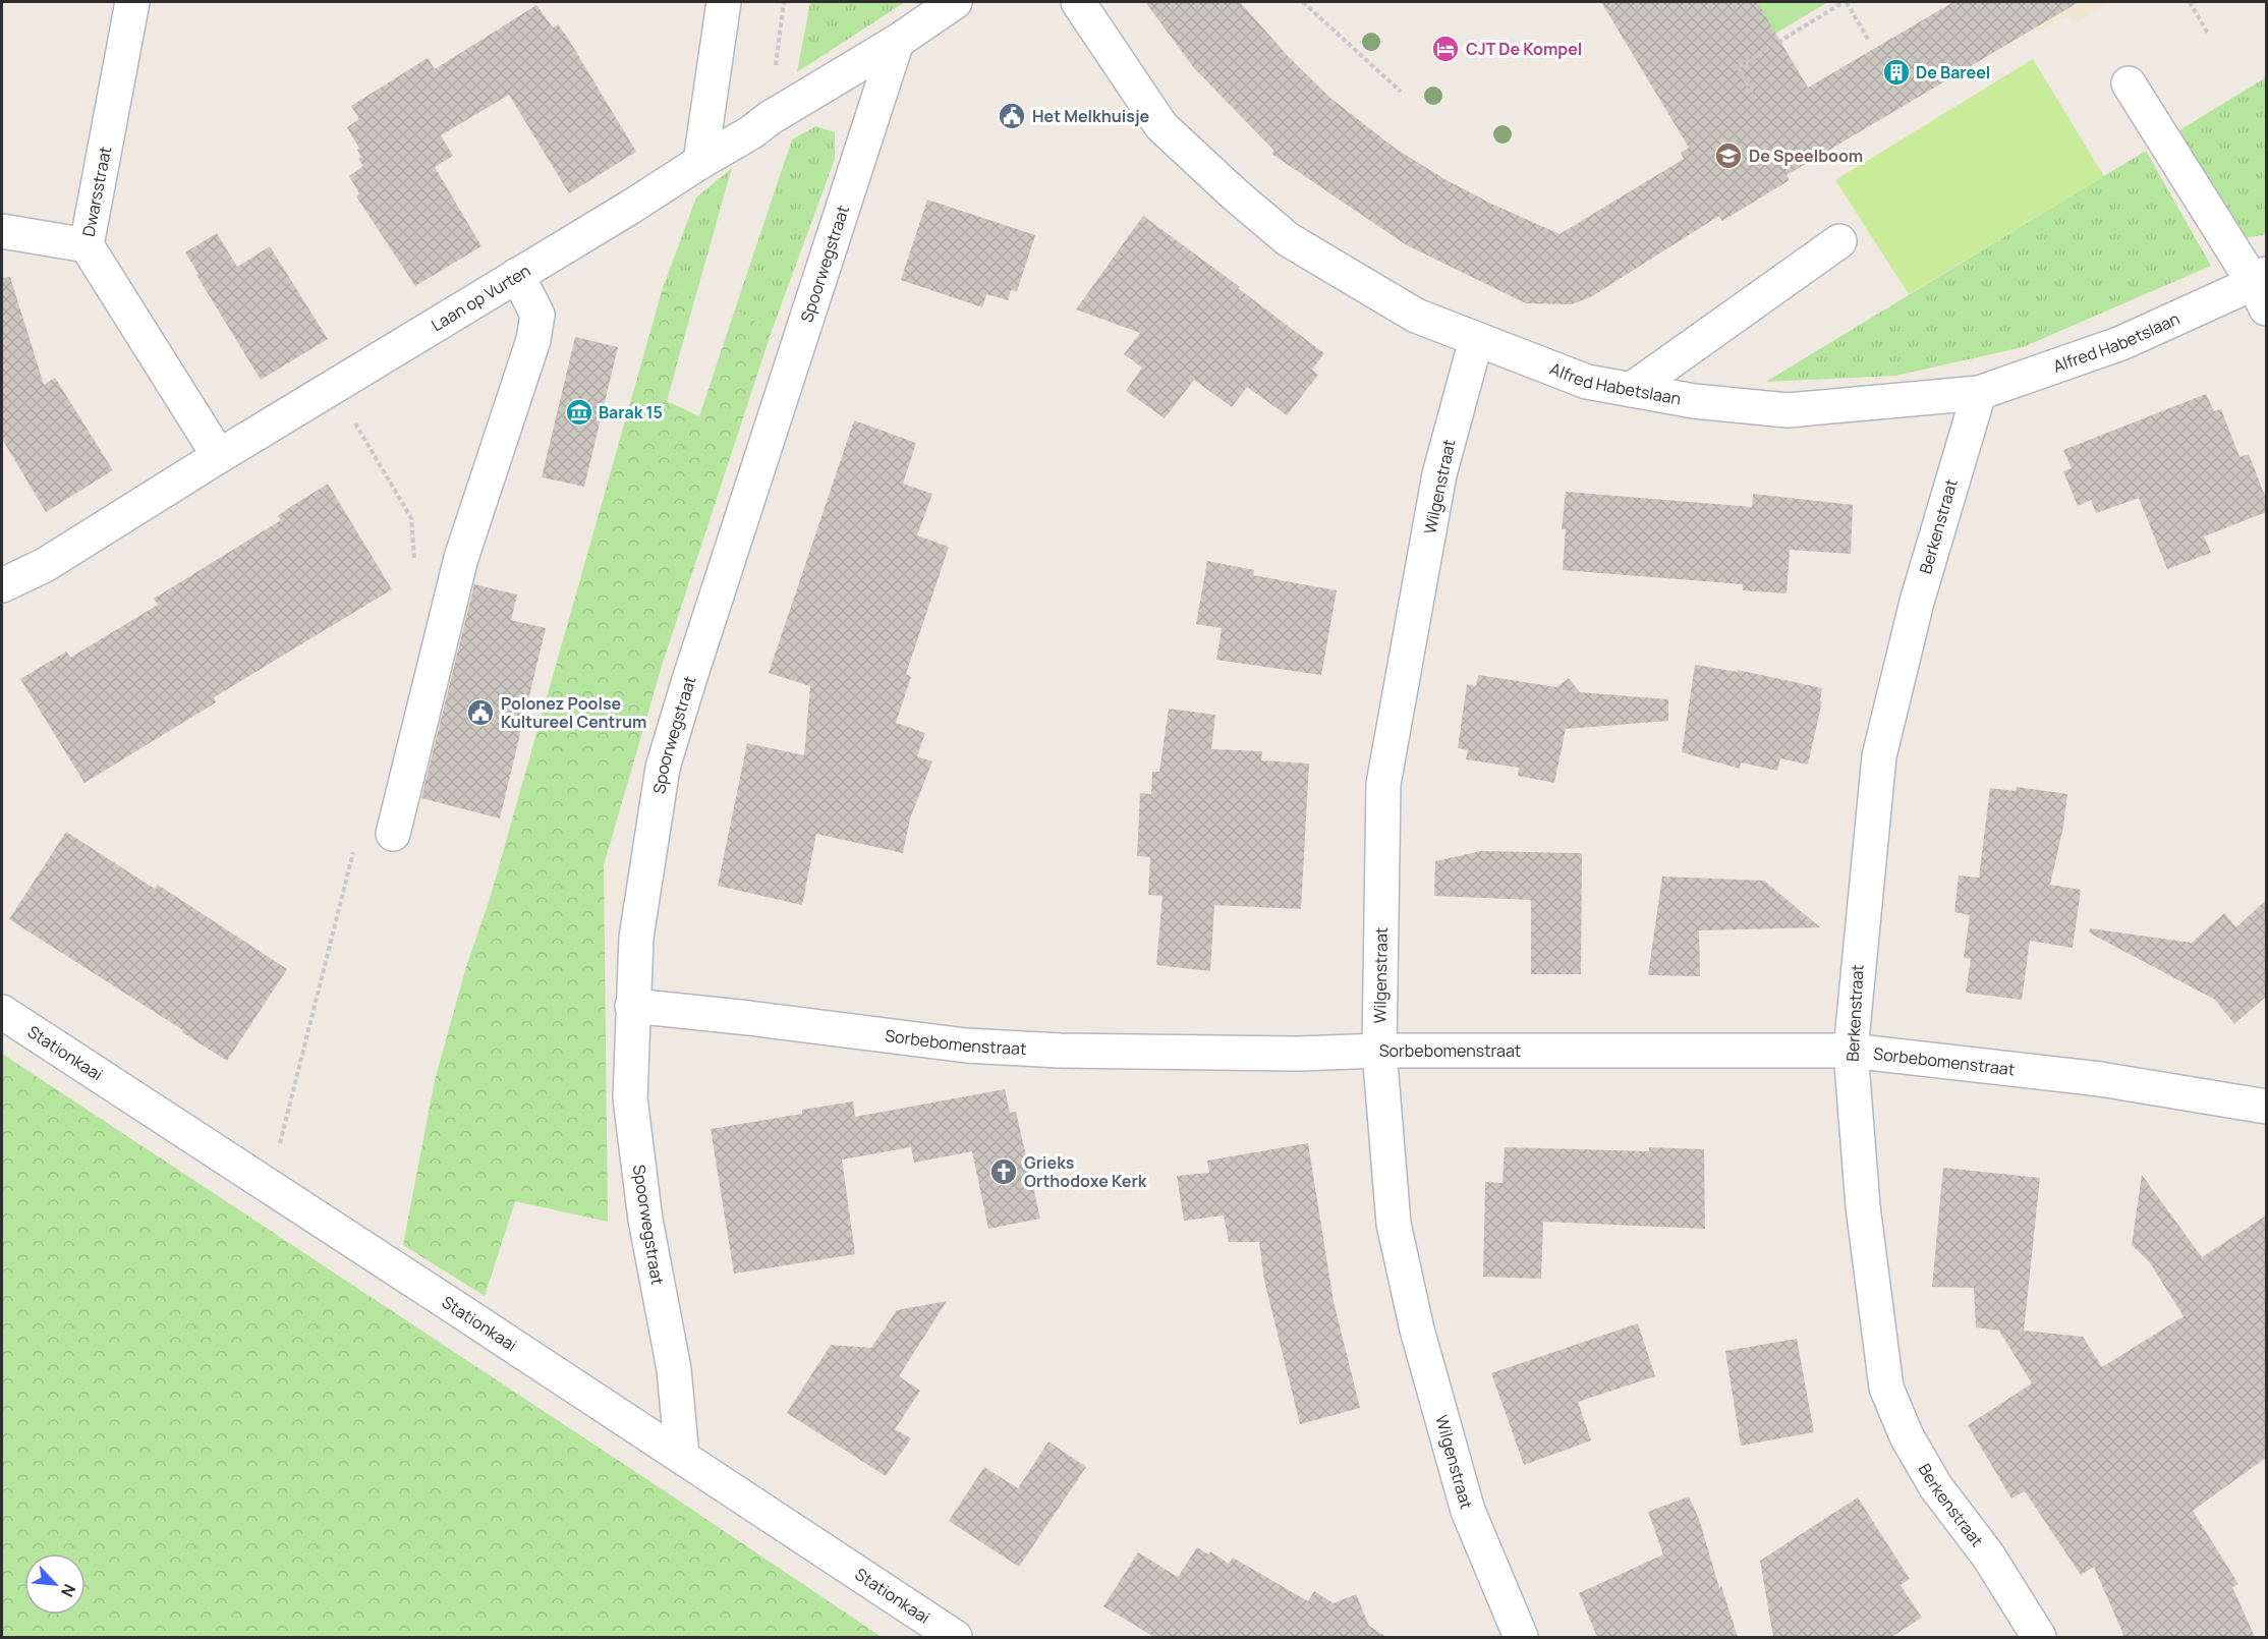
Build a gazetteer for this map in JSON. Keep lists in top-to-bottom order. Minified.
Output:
{"streets":{"street":["Dwarsstraat","Spoorwegstraat","Laan op Vurten","Alfred Habetslaan","Wilgenstraat","Berkenstraat","Sorbebomenstraat","Stationkaai"]},"crossings":[["Dwarsstraat","Laan op Vurten"],["Spoorwegstraat","Laan op Vurten"],["Spoorwegstraat","Sorbebomenstraat"],["Spoorwegstraat","Stationkaai"],["Alfred Habetslaan","Wilgenstraat"],["Alfred Habetslaan","Berkenstraat"],["Wilgenstraat","Sorbebomenstraat"],["Berkenstraat","Sorbebomenstraat"]],"places":{"hotel":["CJT De Kompel"],"building":["De Bareel"],"public building":["Het Melkhuisje","Polonez Poolse Kultureel Centrum"],"school or university":["De Speelboom"],"museum":["Barak 15"],"church":["Grieks Orthodoxe Kerk"]},"north":"bottom right"}
